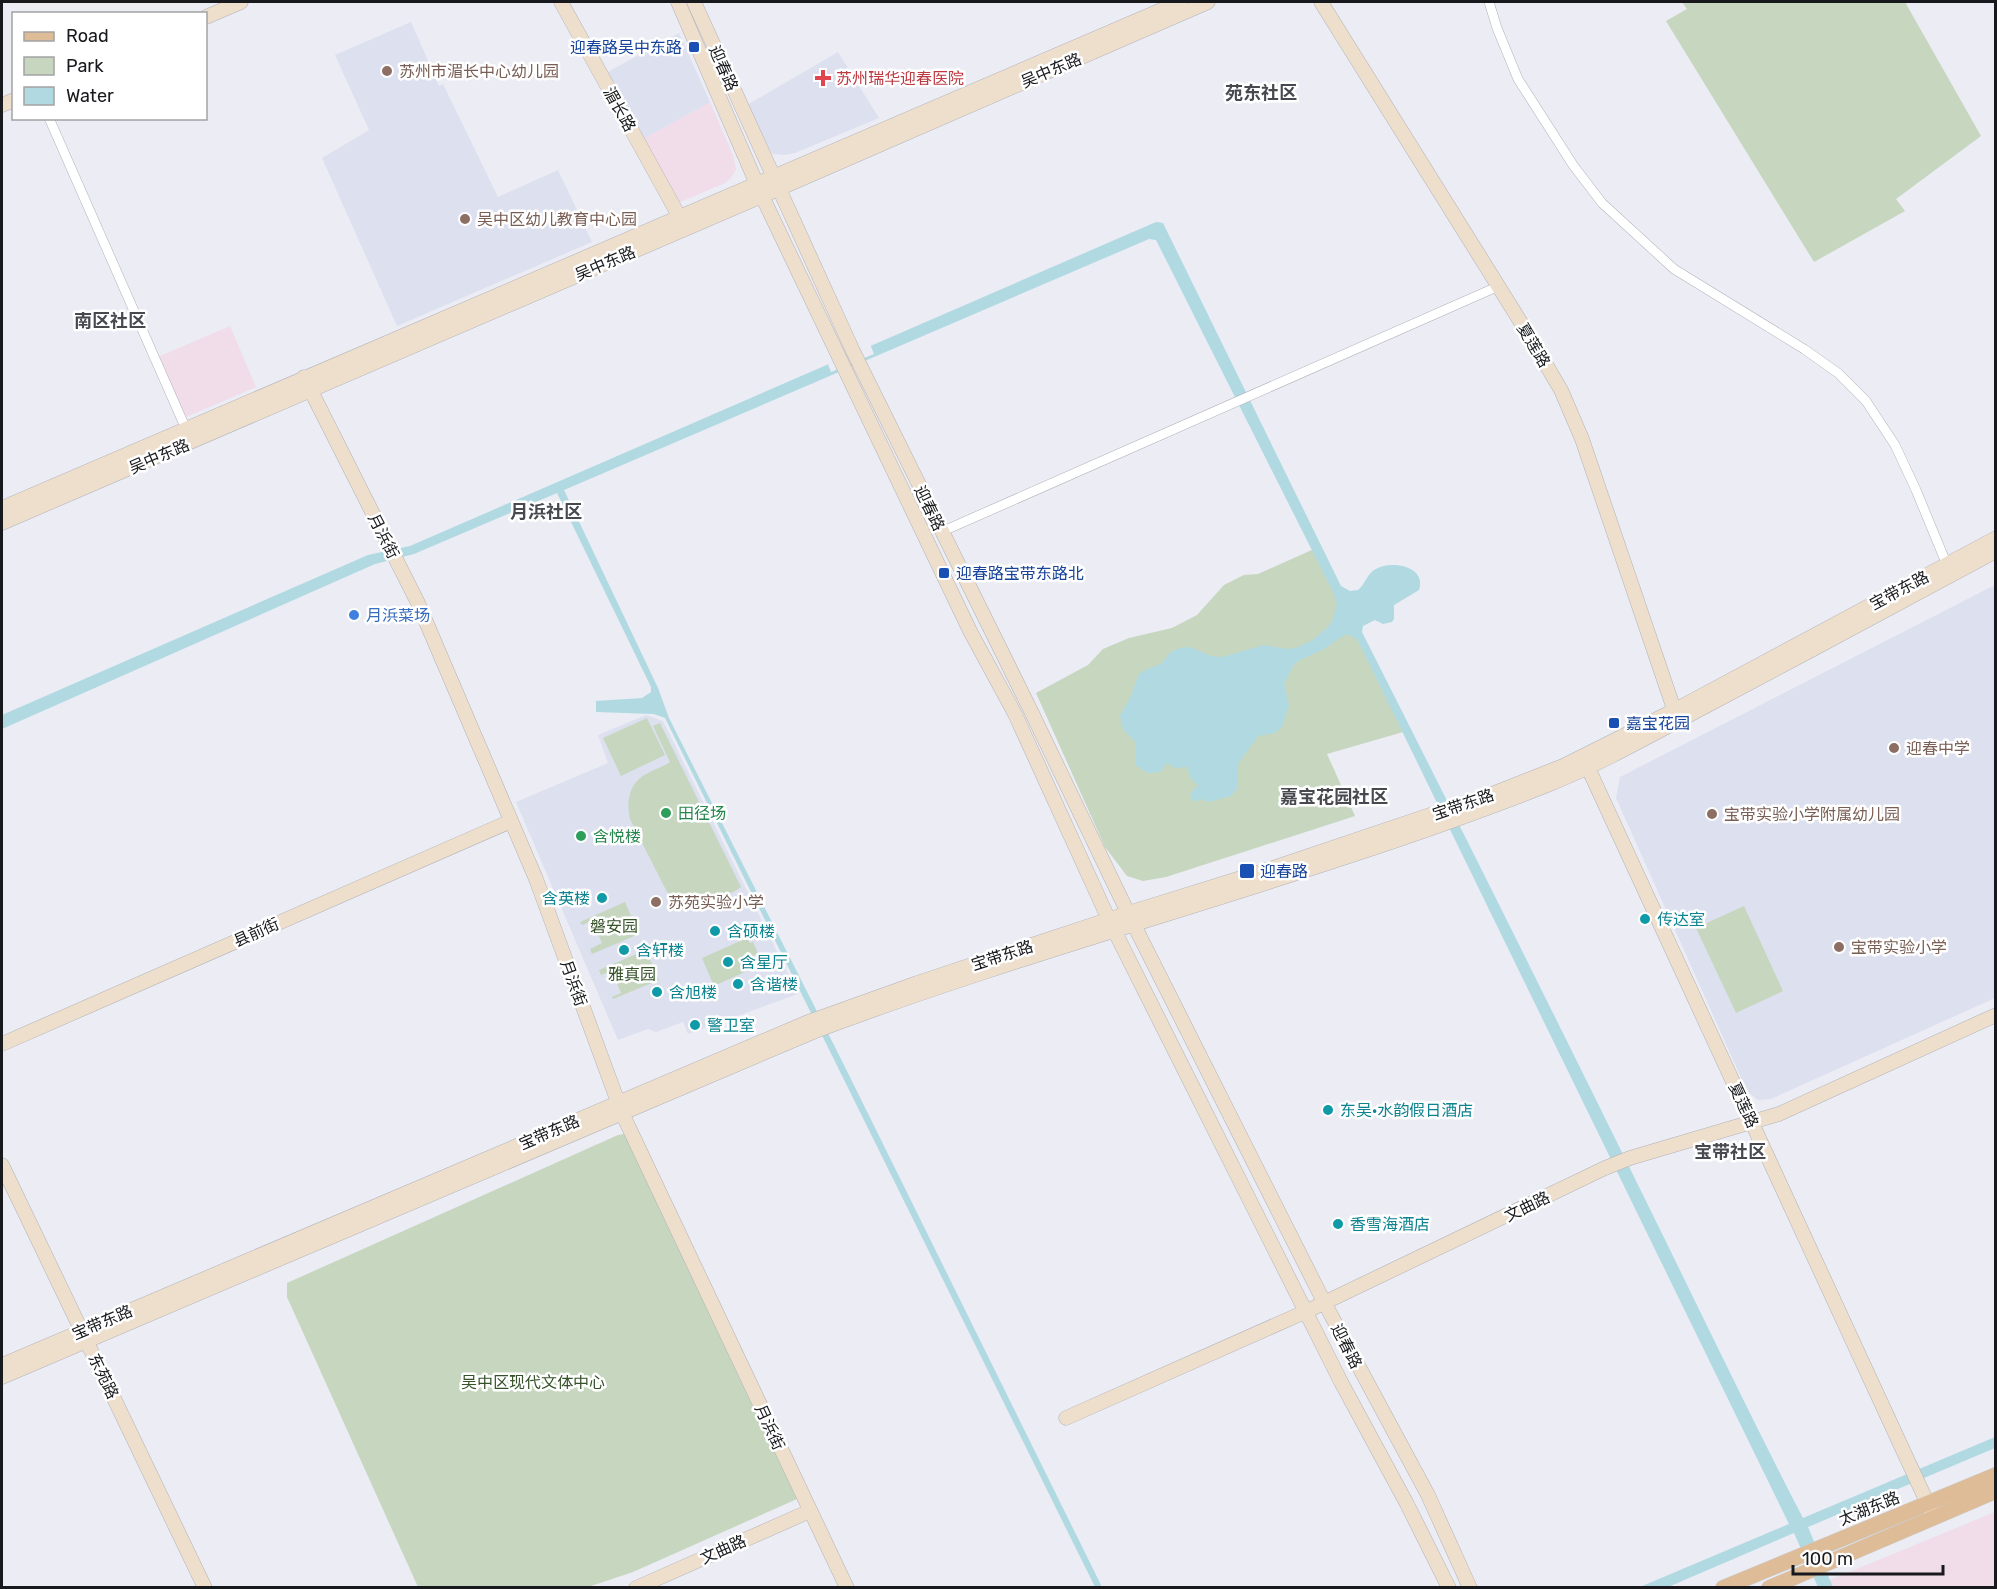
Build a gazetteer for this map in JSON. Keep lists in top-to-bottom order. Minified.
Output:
{"streets":{"main road":["迎春路","吴中东路","湄长路","夏莲路","月浜街","宝带东路","县前街","文曲路","东苑路","太湖东路"]},"crossings":[["迎春路","吴中东路"],["迎春路","宝带东路"],["迎春路","文曲路"],["吴中东路","湄长路"],["吴中东路","月浜街"],["夏莲路","宝带东路"],["夏莲路","文曲路"],["夏莲路","太湖东路"],["月浜街","宝带东路"],["月浜街","县前街"],["月浜街","文曲路"],["宝带东路","东苑路"]],"districts":["苑东社区","南区社区","月浜社区","嘉宝花园社区","宝带社区"],"parks":["磐安园","雅真园","吴中区现代文体中心"],"places":{"transit":["迎春路吴中东路","迎春路宝带东路北","嘉宝花园","迎春路"],"other":["苏州市湄长中心幼儿园","吴中区幼儿教育中心园","月浜菜场","迎春中学","田径场","宝带实验小学附属幼儿园","含悦楼","含英楼","苏苑实验小学","传达室","含硕楼","宝带实验小学","含轩楼","含星厅","含谐楼","含旭楼","警卫室","东吴·水韵假日酒店","香雪海酒店"],"health":["苏州瑞华迎春医院"]},"legend":["Road","Park","Water"],"scale_bar":"100 m"}
